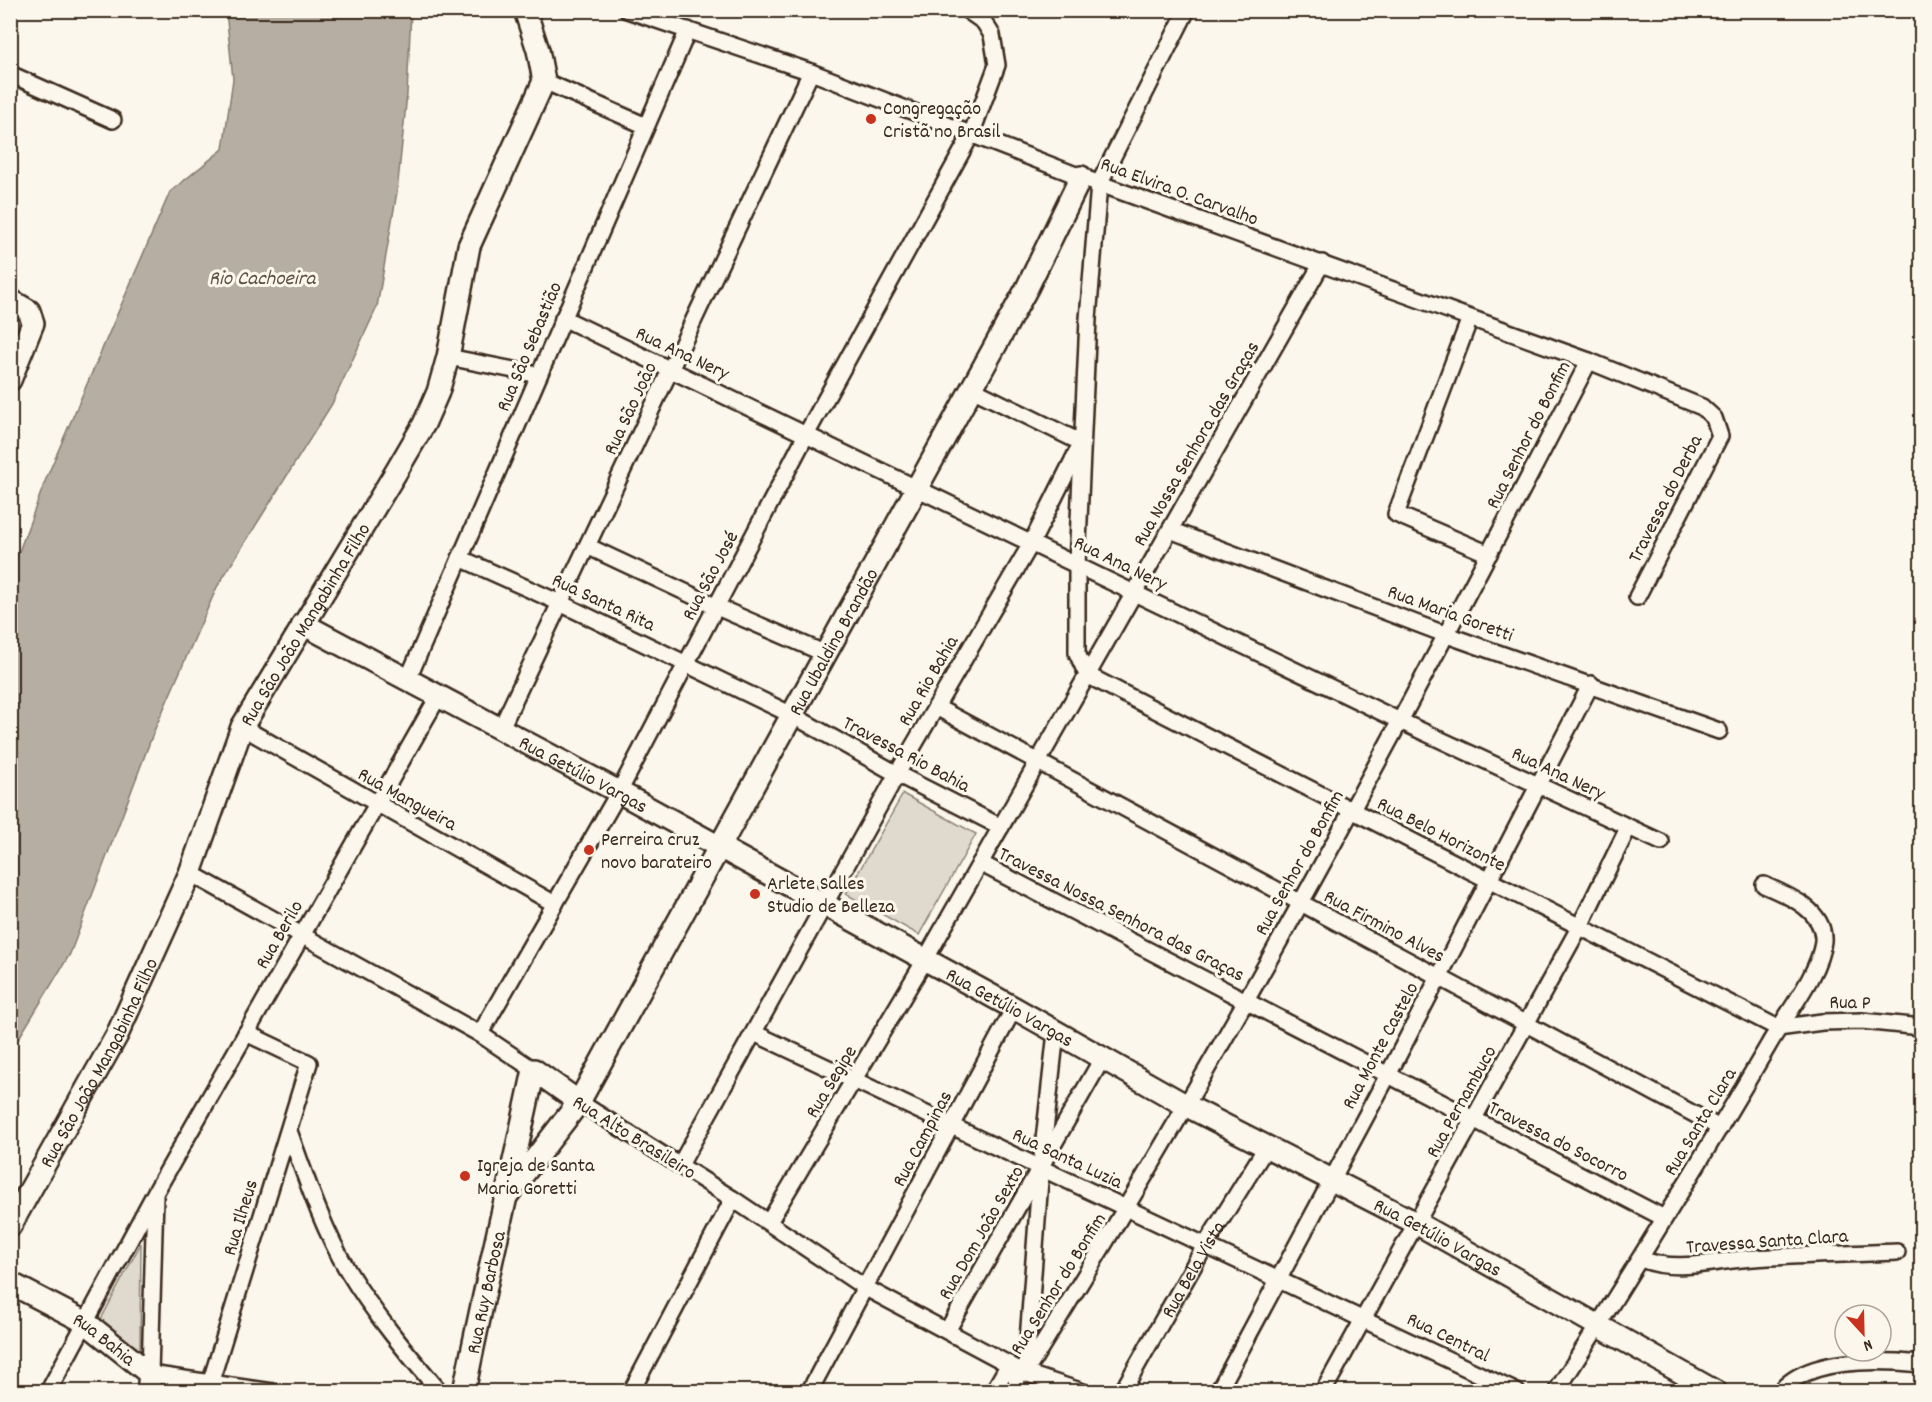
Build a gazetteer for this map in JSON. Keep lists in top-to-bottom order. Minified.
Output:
{"streets":{"street":["Rua Elvira O. Carvalho","Rua São Sebastião","Rua Ana Nery","Rua São João","Rua Senhor do Bonfim","Rua Nossa Senhora das Graças","Travessa do Derba","Rua São José","Rua Santa Rita","Rua Maria Goretti","Rua São João Mangabinha Filho","Rua Ubaldino Brandão","Rua Rio Bahia","Travessa Rio Bahia","Rua Getúlio Vargas","Rua Mangueira","Rua Belo Horizonte","Travessa Nossa Senhora das Graças","Rua Firmino Alves","Rua Berilo","Rua P","Rua Monte Castelo","Rua Segipe","Rua Pernambuco","Rua Santa Clara","Rua Alto Brasileiro","Rua Campinas","Travessa do Socorro","Rua Santa Luzia","Rua Ilheus","Rua Dom João Sexto","Travessa Santa Clara","Rua Bela Vista","Rua Ruy Barbosa","Rua Central","Rua Bahia"]},"crossings":[["Rua Elvira O. Carvalho","Rua São Sebastião"],["Rua Elvira O. Carvalho","Rua São João"],["Rua Elvira O. Carvalho","Rua Senhor do Bonfim"],["Rua Elvira O. Carvalho","Rua Nossa Senhora das Graças"],["Rua Elvira O. Carvalho","Travessa do Derba"],["Rua Elvira O. Carvalho","Rua São José"],["Rua Elvira O. Carvalho","Rua Ubaldino Brandão"],["Rua Elvira O. Carvalho","Rua Rio Bahia"],["Rua São Sebastião","Rua Ana Nery"],["Rua São Sebastião","Rua Santa Rita"],["Rua São Sebastião","Rua Getúlio Vargas"],["Rua Ana Nery","Rua São João"],["Rua Ana Nery","Rua Senhor do Bonfim"],["Rua Ana Nery","Rua Nossa Senhora das Graças"],["Rua Ana Nery","Rua São José"],["Rua Ana Nery","Rua Ubaldino Brandão"],["Rua Ana Nery","Rua Rio Bahia"],["Rua Ana Nery","Rua Monte Castelo"],["Rua Ana Nery","Rua Pernambuco"],["Rua São João","Rua Santa Rita"],["Rua São João","Rua Getúlio Vargas"],["Rua Senhor do Bonfim","Rua Maria Goretti"],["Rua Senhor do Bonfim","Rua Getúlio Vargas"],["Rua Senhor do Bonfim","Rua Belo Horizonte"],["Rua Senhor do Bonfim","Travessa Nossa Senhora das Graças"],["Rua Senhor do Bonfim","Rua Firmino Alves"],["Rua Senhor do Bonfim","Rua Alto Brasileiro"],["Rua Senhor do Bonfim","Travessa do Socorro"],["Rua Senhor do Bonfim","Rua Santa Luzia"],["Rua Nossa Senhora das Graças","Rua Maria Goretti"],["Rua Nossa Senhora das Graças","Travessa Rio Bahia"],["Rua Nossa Senhora das Graças","Rua Getúlio Vargas"],["Rua Nossa Senhora das Graças","Rua Belo Horizonte"],["Rua Nossa Senhora das Graças","Travessa Nossa Senhora das Graças"],["Rua Nossa Senhora das Graças","Rua Firmino Alves"],["Rua Nossa Senhora das Graças","Rua Segipe"],["Rua São José","Rua Santa Rita"],["Rua São José","Rua Getúlio Vargas"],["Rua São José","Rua Mangueira"],["Rua São José","Rua Alto Brasileiro"],["Rua Santa Rita","Rua Ubaldino Brandão"],["Rua Santa Rita","Travessa Rio Bahia"],["Rua Maria Goretti","Rua Monte Castelo"],["Rua São João Mangabinha Filho","Rua Getúlio Vargas"],["Rua São João Mangabinha Filho","Rua Mangueira"],["Rua São João Mangabinha Filho","Rua Alto Brasileiro"],["Rua Ubaldino Brandão","Rua Rio Bahia"],["Rua Ubaldino Brandão","Travessa Rio Bahia"],["Rua Ubaldino Brandão","Rua Getúlio Vargas"],["Rua Ubaldino Brandão","Rua Alto Brasileiro"],["Rua Ubaldino Brandão","Rua Ruy Barbosa"],["Rua Rio Bahia","Travessa Rio Bahia"],["Rua Rio Bahia","Rua Getúlio Vargas"],["Rua Rio Bahia","Rua Firmino Alves"],["Rua Rio Bahia","Rua Alto Brasileiro"],["Rua Rio Bahia","Rua Santa Luzia"],["Rua Getúlio Vargas","Rua Berilo"],["Rua Getúlio Vargas","Rua Monte Castelo"],["Rua Getúlio Vargas","Rua Segipe"],["Rua Getúlio Vargas","Rua Pernambuco"],["Rua Getúlio Vargas","Rua Santa Clara"],["Rua Getúlio Vargas","Rua Campinas"],["Rua Getúlio Vargas","Rua Dom João Sexto"],["Rua Getúlio Vargas","Rua Bela Vista"],["Rua Mangueira","Rua Berilo"],["Rua Belo Horizonte","Rua P"],["Rua Belo Horizonte","Rua Monte Castelo"],["Rua Belo Horizonte","Rua Pernambuco"],["Rua Belo Horizonte","Rua Santa Clara"],["Travessa Nossa Senhora das Graças","Travessa do Socorro"],["Rua Firmino Alves","Rua Monte Castelo"],["Rua Firmino Alves","Rua Pernambuco"],["Rua Firmino Alves","Rua Santa Clara"],["Rua Berilo","Rua Alto Brasileiro"],["Rua Berilo","Rua Ilheus"],["Rua Berilo","Rua Bahia"],["Rua P","Rua Santa Clara"],["Rua Monte Castelo","Travessa do Socorro"],["Rua Monte Castelo","Rua Santa Luzia"],["Rua Segipe","Rua Alto Brasileiro"],["Rua Segipe","Rua Santa Luzia"],["Rua Pernambuco","Travessa do Socorro"],["Rua Pernambuco","Rua Santa Luzia"],["Rua Pernambuco","Rua Central"],["Rua Santa Clara","Travessa do Socorro"],["Rua Santa Clara","Travessa Santa Clara"],["Rua Alto Brasileiro","Rua Campinas"],["Rua Alto Brasileiro","Rua Dom João Sexto"],["Rua Alto Brasileiro","Rua Ruy Barbosa"],["Rua Campinas","Rua Santa Luzia"],["Rua Santa Luzia","Rua Dom João Sexto"],["Rua Santa Luzia","Rua Bela Vista"],["Rua Santa Luzia","Rua Central"],["Rua Ilheus","Rua Bahia"]],"water":["Rio Cachoeira"],"places":["Congregação Cristã no Brasil","Perreira cruz novo barateiro","Arlete Salles Studio de Belleza","Igreja de Santa Maria Goretti"],"north":"bottom"}
